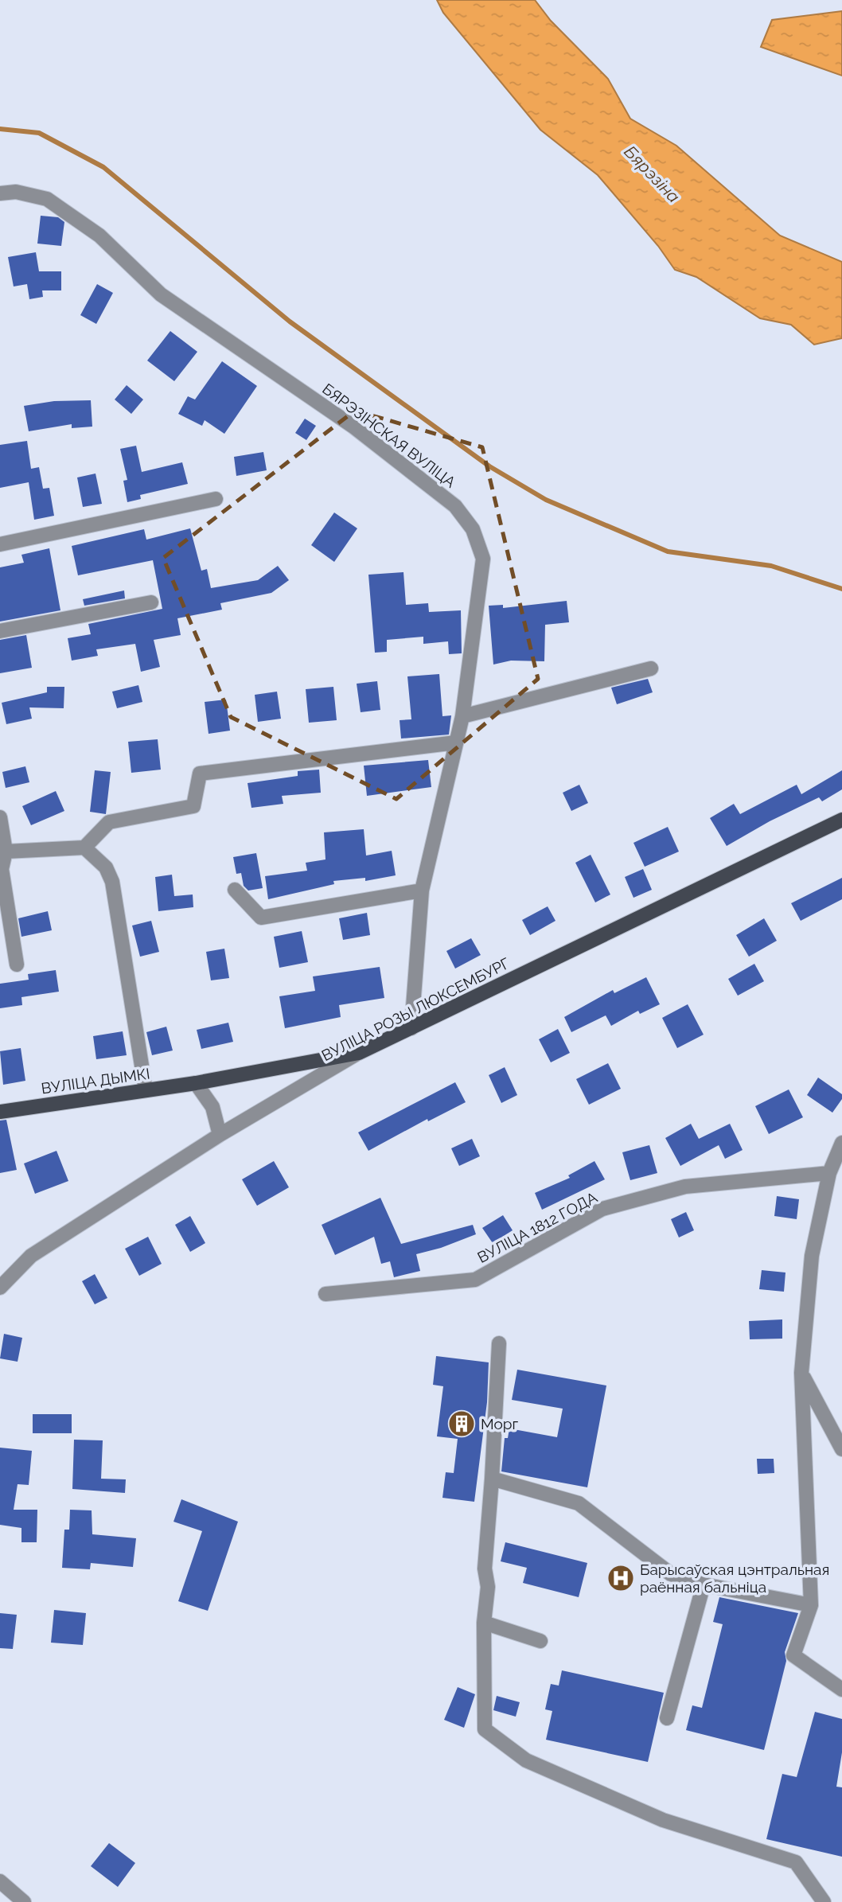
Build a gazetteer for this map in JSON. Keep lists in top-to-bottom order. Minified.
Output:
{"streets":{"main road":["ВУЛІЦА РОЗЫ ЛЮКСЕМБУРГ","ВУЛІЦА ДЫМКІ"],"street":["БЯРЭЗІНСКАЯ ВУЛІЦА","ВУЛІЦА 1812 ГОДА"]},"crossings":[["БЯРЭЗІНСКАЯ ВУЛІЦА","ВУЛІЦА РОЗЫ ЛЮКСЕМБУРГ"],["ВУЛІЦА РОЗЫ ЛЮКСЕМБУРГ","ВУЛІЦА ДЫМКІ"]],"water":["Бярэзіна"],"places":{"building":["Морг"],"hospital":["Барысаўская цэнтральная раённая бальніца"]}}
